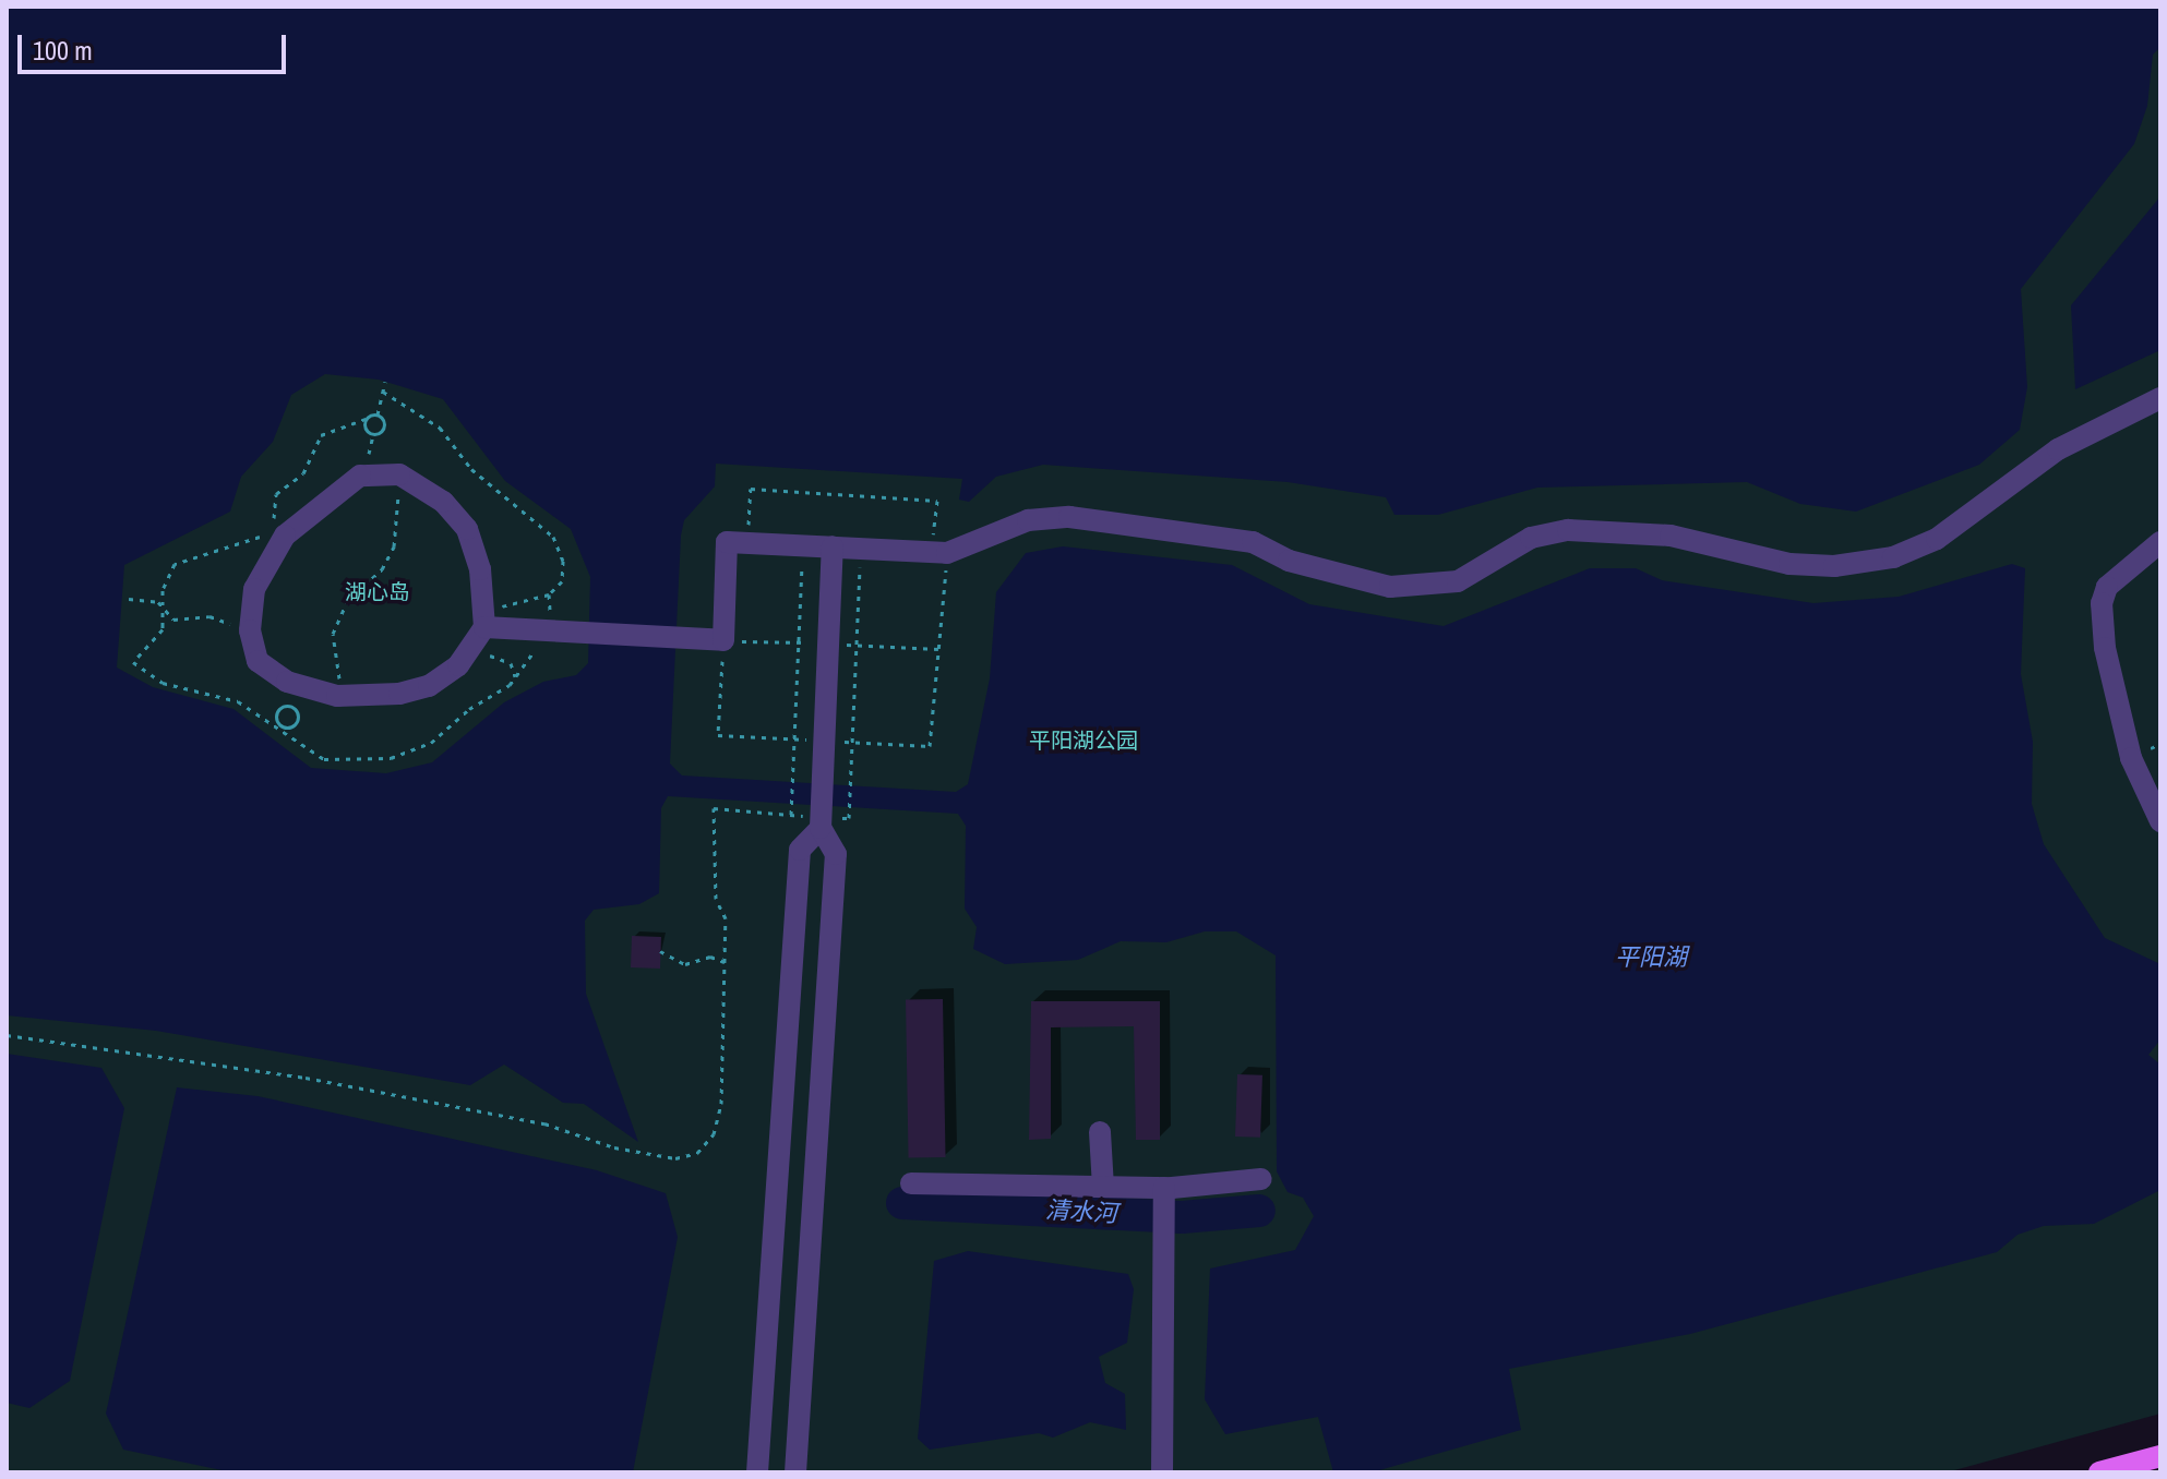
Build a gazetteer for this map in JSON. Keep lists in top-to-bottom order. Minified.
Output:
{"water":["平阳湖","清水河"],"parks":["湖心岛","平阳湖公园"],"scale_bar":"100 m"}
